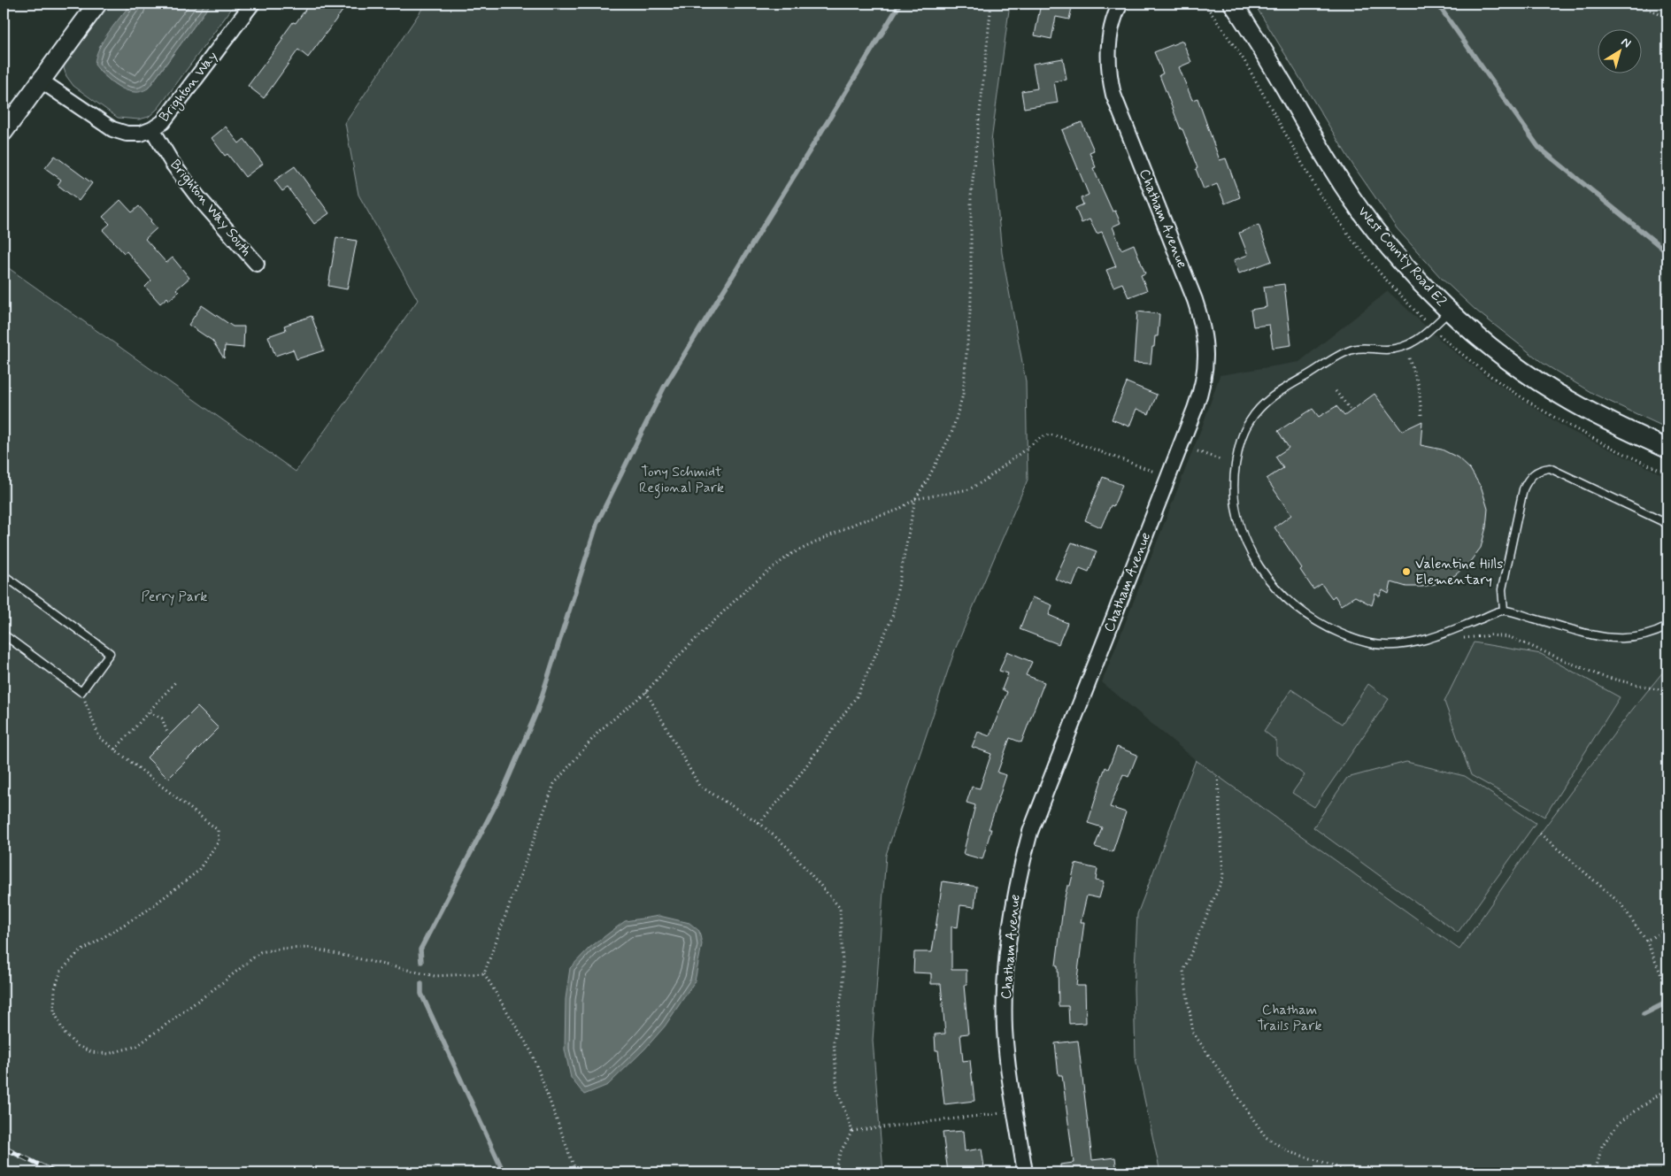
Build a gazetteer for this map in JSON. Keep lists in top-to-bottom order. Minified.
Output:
{"streets":{"street":["Brighton Way","Brighton Way South","Chatham Avenue","West County Road E2"]},"crossings":[["Brighton Way","Brighton Way South"]],"parks":["Tony Schmidt Regional Park","Perry Park","Chatham Trails Park"],"places":["Valentine Hills Elementary"],"north":"top right"}
